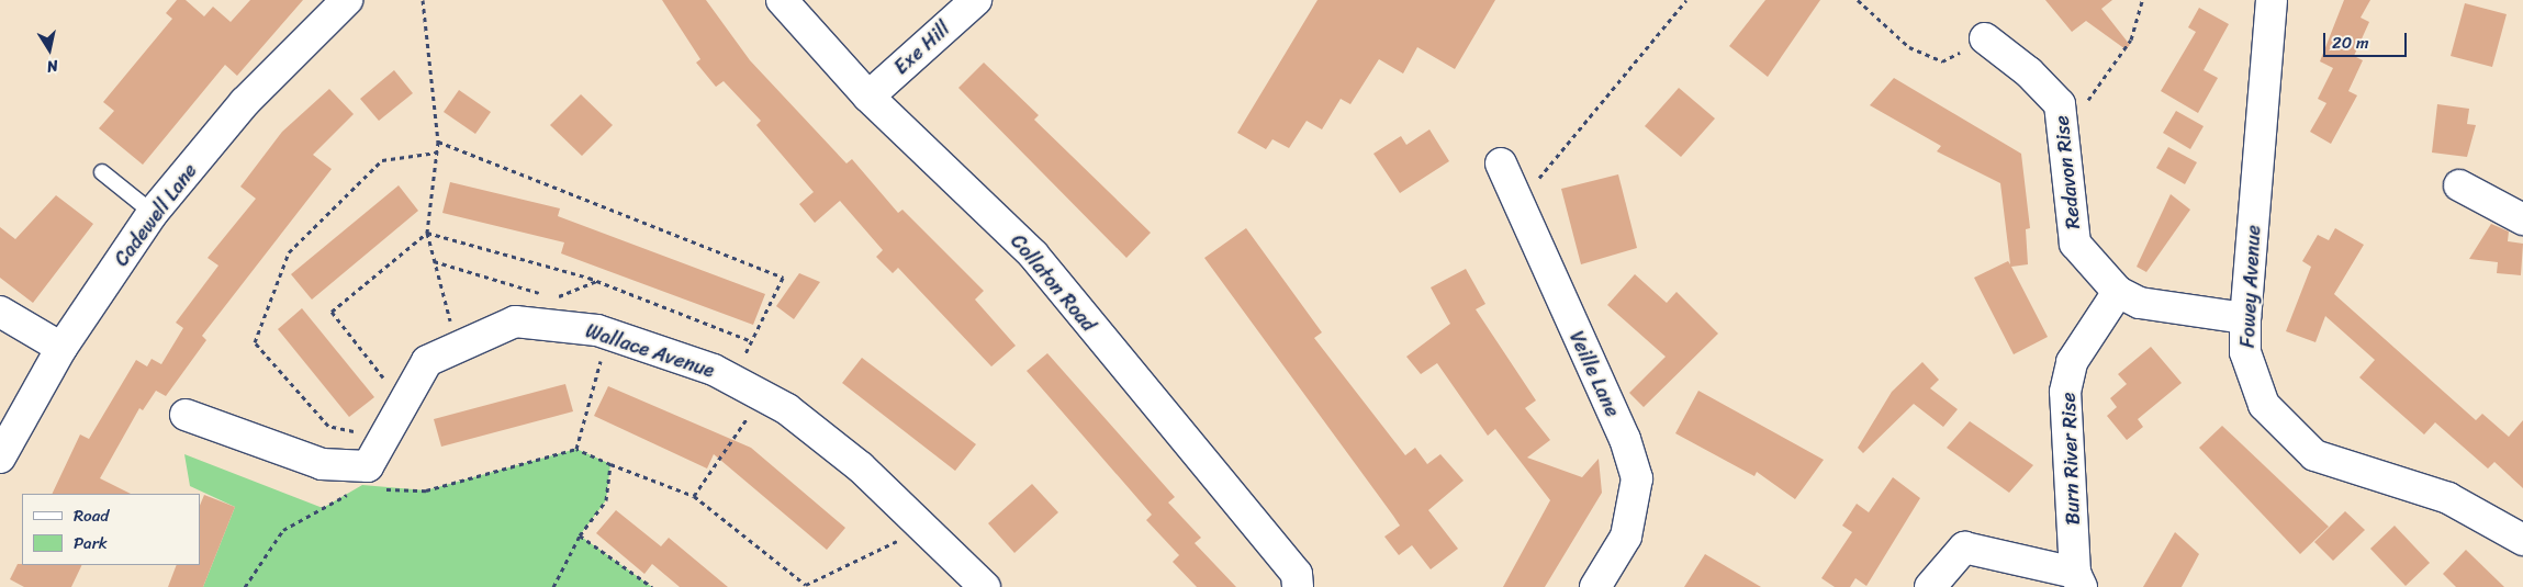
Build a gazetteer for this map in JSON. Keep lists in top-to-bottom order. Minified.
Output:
{"streets":{"street":["Exe Hill","Redavon Rise","Cadewell Lane","Collaton Road","Fowey Avenue","Wallace Avenue","Veille Lane","Burn River Rise"]},"crossings":[["Exe Hill","Collaton Road"],["Redavon Rise","Burn River Rise"]],"legend":["Road","Park"],"scale_bar":"20 m","north":"bottom"}
